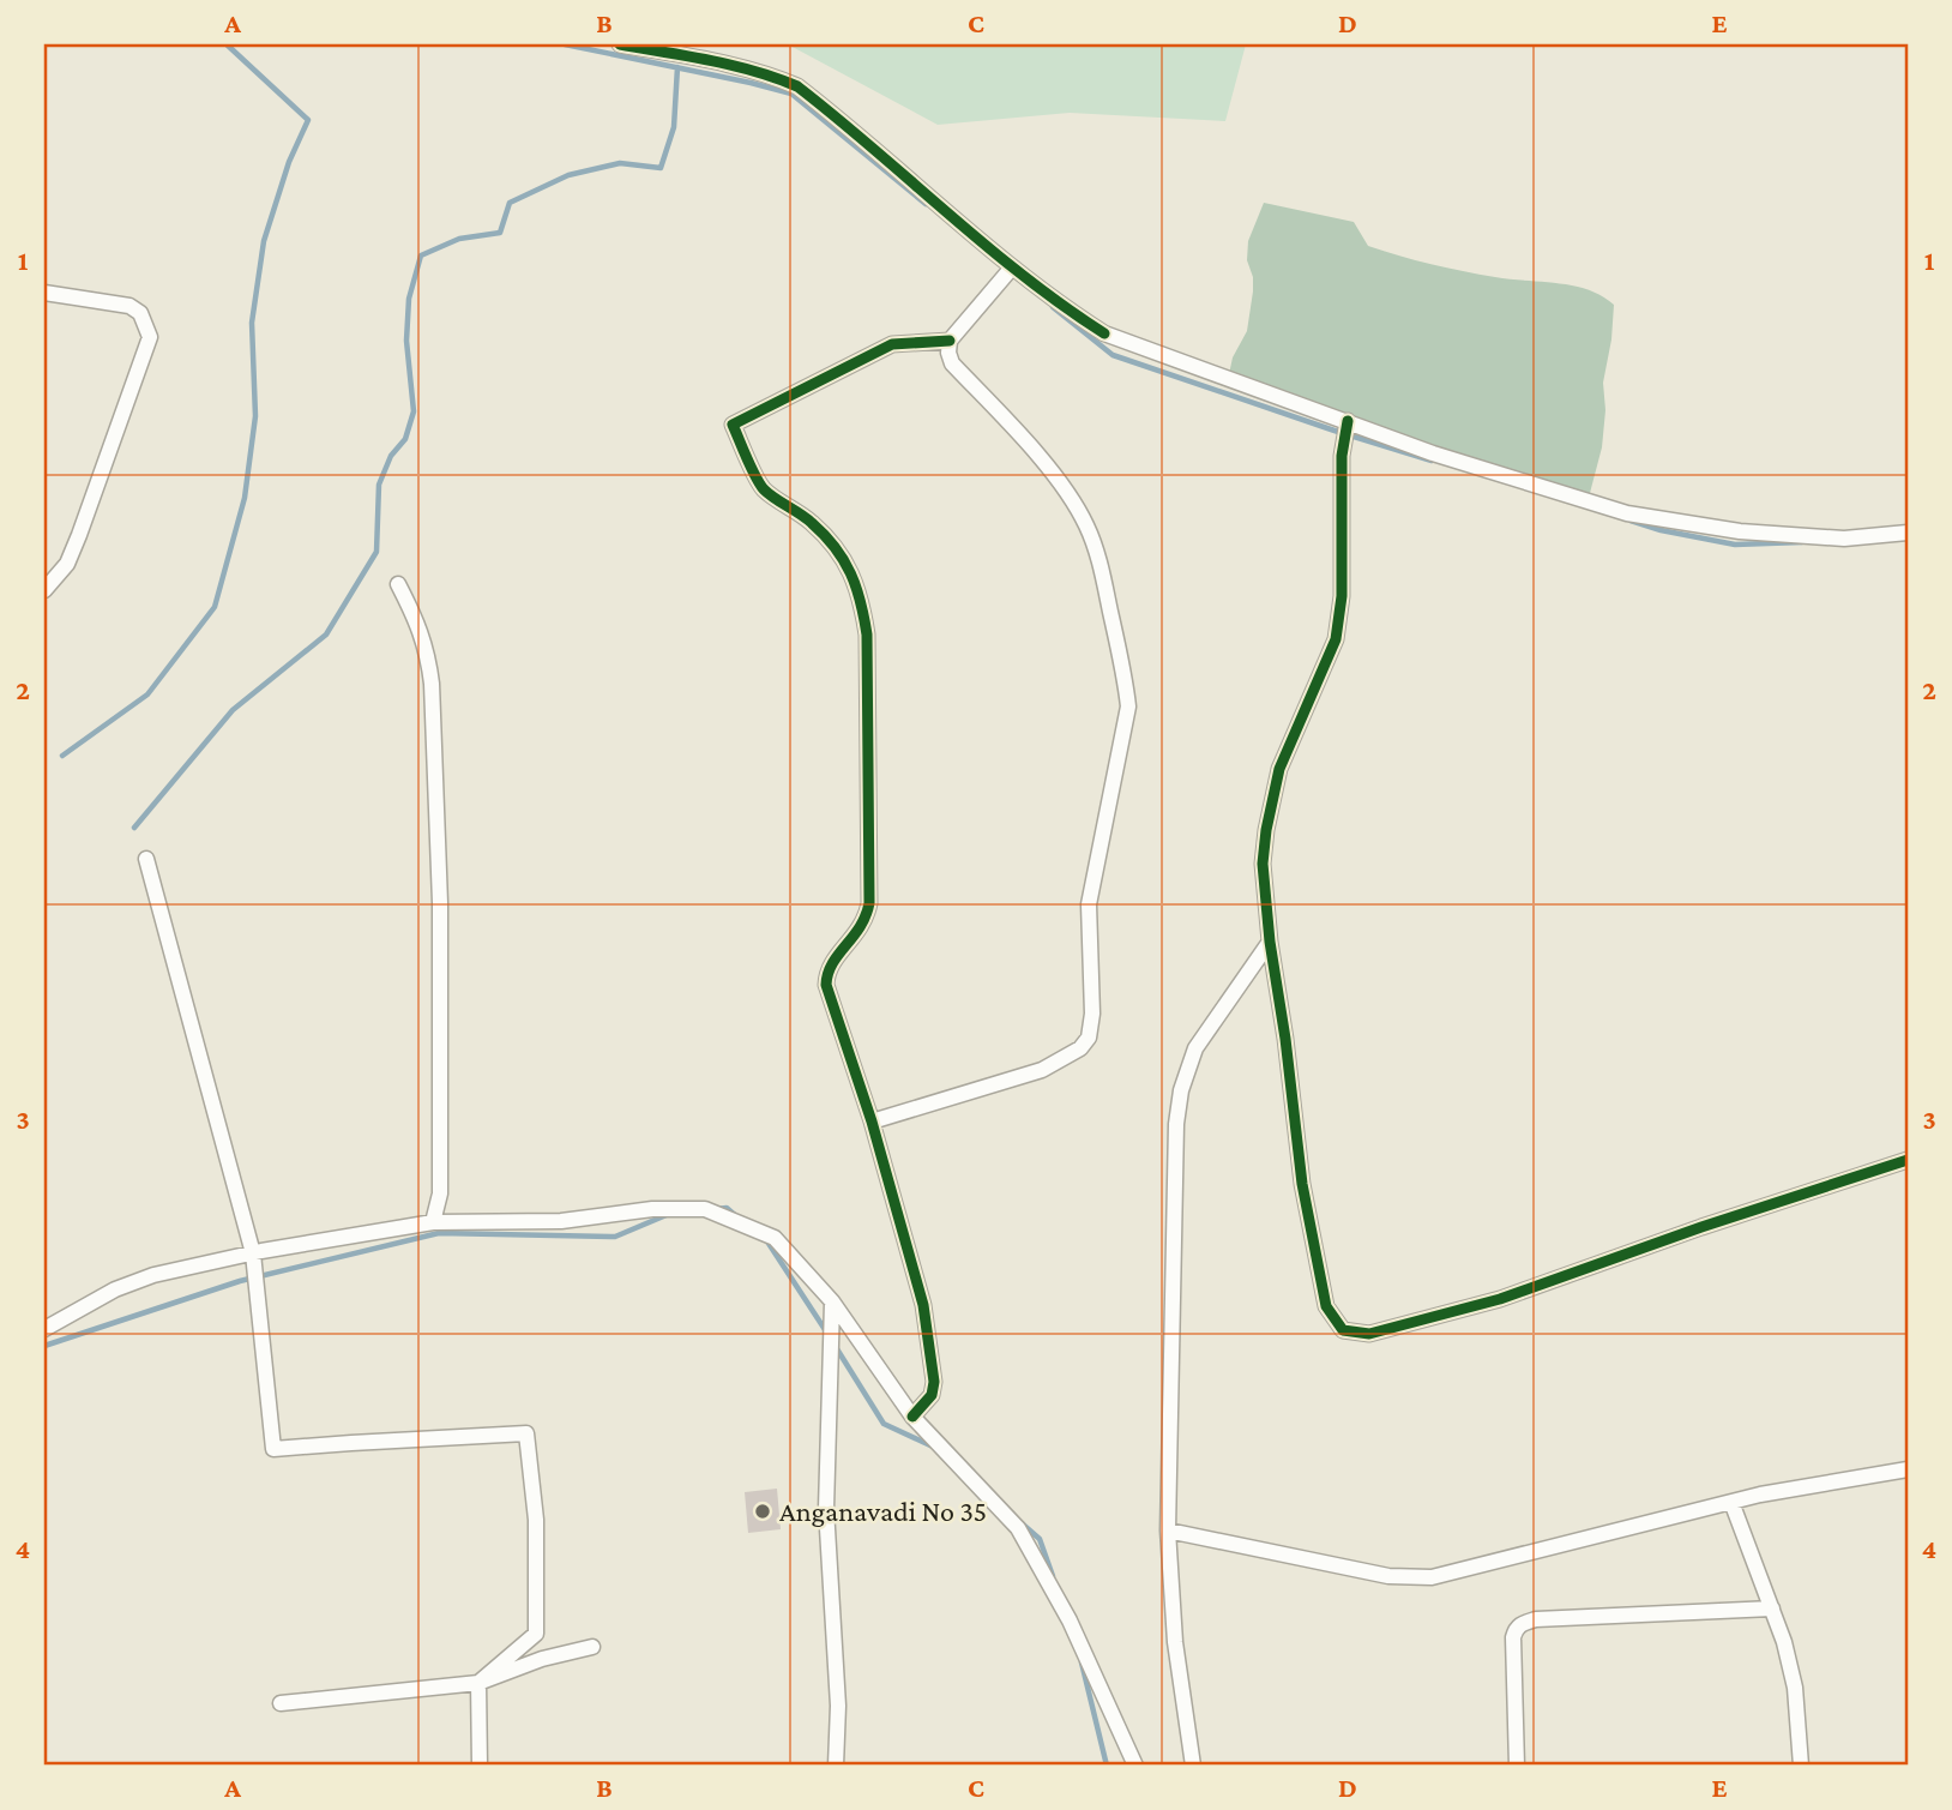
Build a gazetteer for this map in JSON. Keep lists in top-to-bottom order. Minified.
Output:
{"places":["Anganavadi No 35"],"grid":{"columns":["A","B","C","D","E"],"rows":["1","2","3","4"]}}
